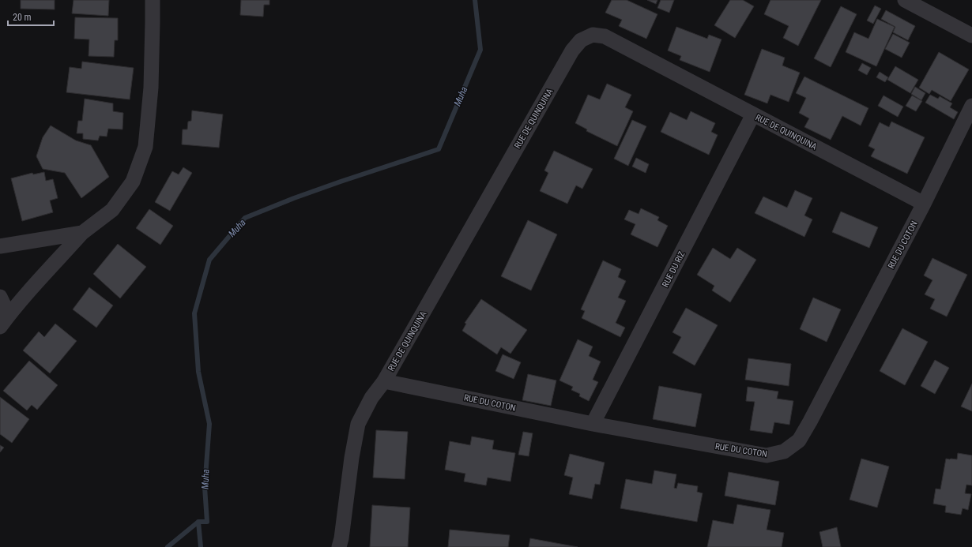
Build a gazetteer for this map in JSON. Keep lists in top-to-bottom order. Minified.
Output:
{"streets":{"street":["RUE DE QUINQUINA","RUE DU COTON","RUE DU RIZ"]},"crossings":[["RUE DE QUINQUINA","RUE DU COTON"],["RUE DE QUINQUINA","RUE DU RIZ"],["RUE DU COTON","RUE DU RIZ"]],"water":["Muha"],"scale_bar":"20 m"}
